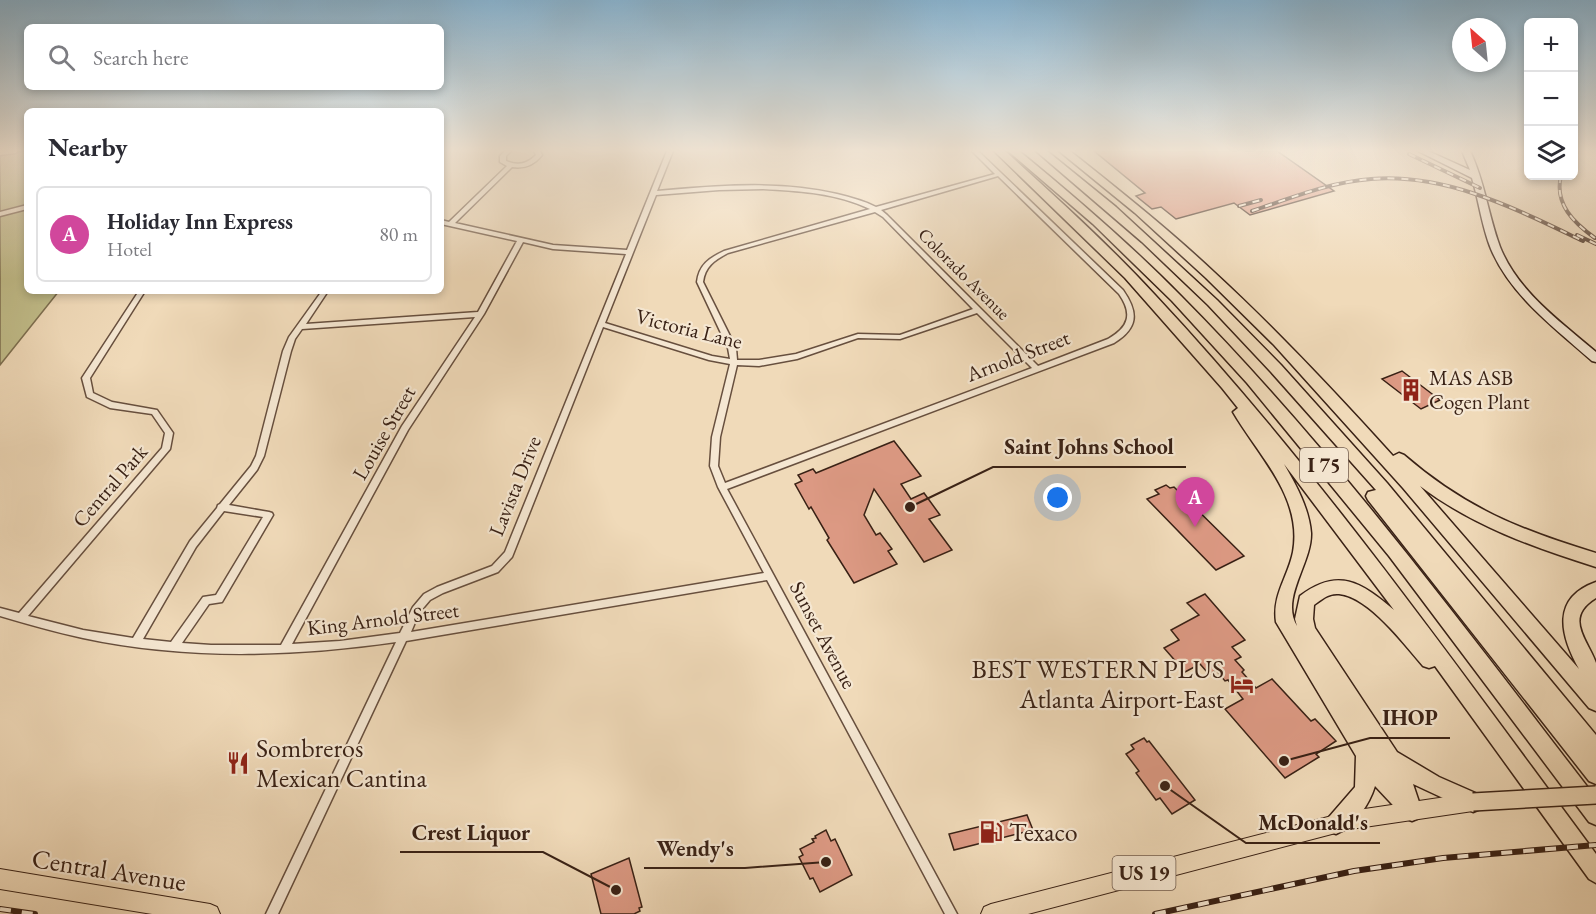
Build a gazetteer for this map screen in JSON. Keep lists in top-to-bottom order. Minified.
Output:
{"streets":{"highway":["I 75"],"main road":["Central Avenue","US 19"],"street":["Colorado Avenue","Victoria Lane","Arnold Street","Louise Street","Central Park","Lavista Drive","King Arnold Street","Sunset Avenue"]},"crossings":[["Colorado Avenue","Victoria Lane"],["Colorado Avenue","Arnold Street"],["Victoria Lane","Lavista Drive"],["Victoria Lane","Sunset Avenue"],["Arnold Street","Sunset Avenue"],["Louise Street","King Arnold Street"],["Central Park","King Arnold Street"],["Lavista Drive","King Arnold Street"],["King Arnold Street","Sunset Avenue"]],"places":{"building":["MAS ASB Cogen Plant"],"other":["Saint Johns School","IHOP","McDonald's","Wendy's","Crest Liquor"],"hotel":["BEST WESTERN PLUS Atlanta Airport-East"],"restaurant":["Sombreros Mexican Cantina"],"fuel station":["Texaco"]},"north":"top left","page":{"map_buttons":["+","−"],"search":"Search here","heading":"Nearby","list":[{"mark":"A","name":"Holiday Inn Express","note":"Hotel","value":"80 m"}],"pins":"A"}}
